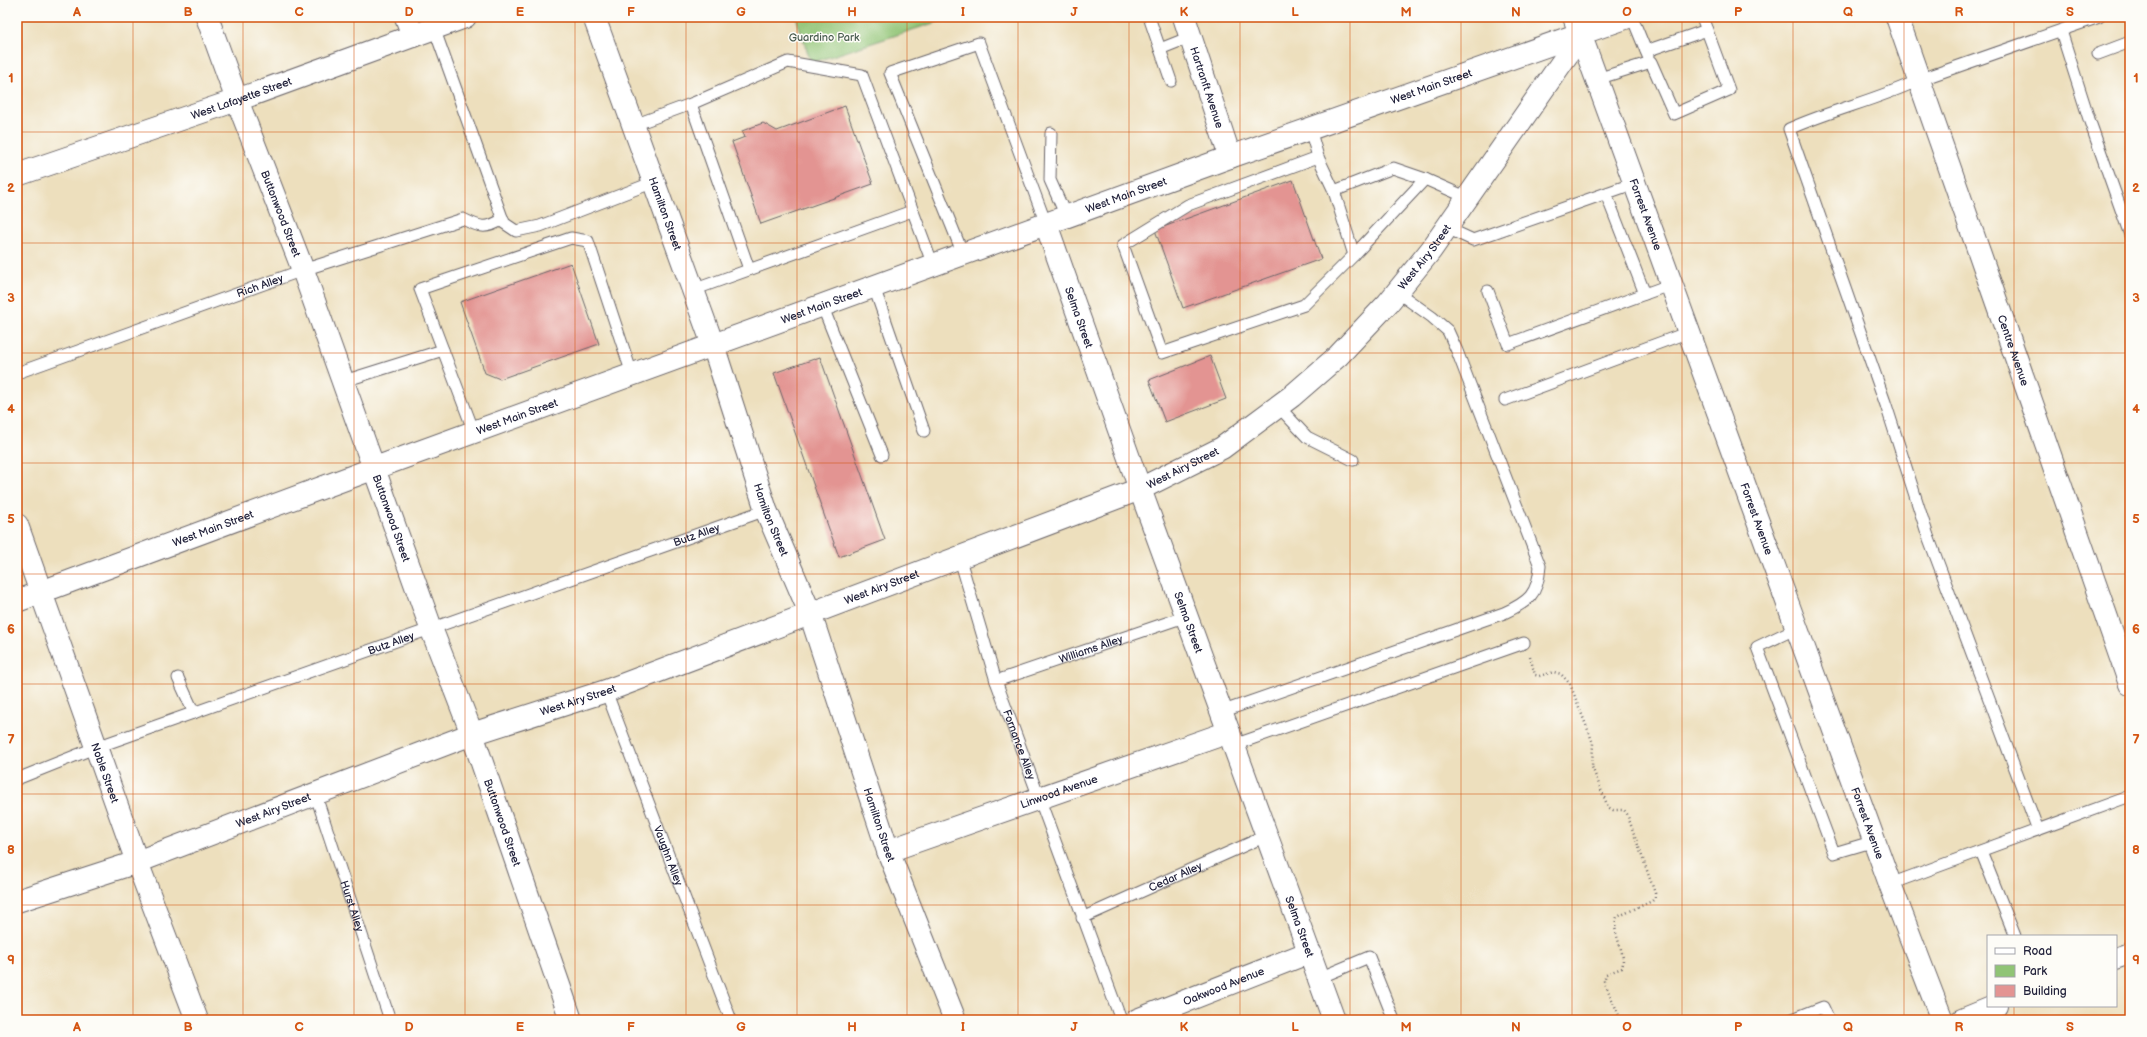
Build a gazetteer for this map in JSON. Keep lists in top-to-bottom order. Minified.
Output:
{"streets":{"street":["Hartranft Avenue","West Main Street","West Lafayette Street","Buttonwood Street","Hamilton Street","Forrest Avenue","West Airy Street","Selma Street","Centre Avenue","Noble Street","Linwood Avenue","Oakwood Avenue"],"lane":["Rich Alley","Butz Alley","Williams Alley","Fornance Alley","Vaughn Alley","Cedar Alley","Hurst Alley"]},"crossings":[["Hartranft Avenue","West Main Street"],["West Main Street","Buttonwood Street"],["West Main Street","Hamilton Street"],["West Main Street","Forrest Avenue"],["West Main Street","West Airy Street"],["West Main Street","Selma Street"],["West Main Street","Noble Street"],["West Lafayette Street","Buttonwood Street"],["Buttonwood Street","West Airy Street"],["Buttonwood Street","Rich Alley"],["Buttonwood Street","Butz Alley"],["Hamilton Street","West Airy Street"],["Hamilton Street","Butz Alley"],["Hamilton Street","Linwood Avenue"],["Forrest Avenue","West Airy Street"],["West Airy Street","Selma Street"],["West Airy Street","Fornance Alley"],["West Airy Street","Noble Street"],["West Airy Street","Vaughn Alley"],["West Airy Street","Hurst Alley"],["Selma Street","Williams Alley"],["Selma Street","Linwood Avenue"],["Selma Street","Cedar Alley"],["Selma Street","Oakwood Avenue"],["Butz Alley","Noble Street"],["Williams Alley","Fornance Alley"],["Fornance Alley","Linwood Avenue"],["Fornance Alley","Cedar Alley"]],"parks":["Guardino Park"],"legend":["Road","Park","Building"],"grid":{"columns":["A","B","C","D","E","F","G","H","I","J","K","L","M","N","O","P","Q","R","S"],"rows":["1","2","3","4","5","6","7","8","9"]}}
